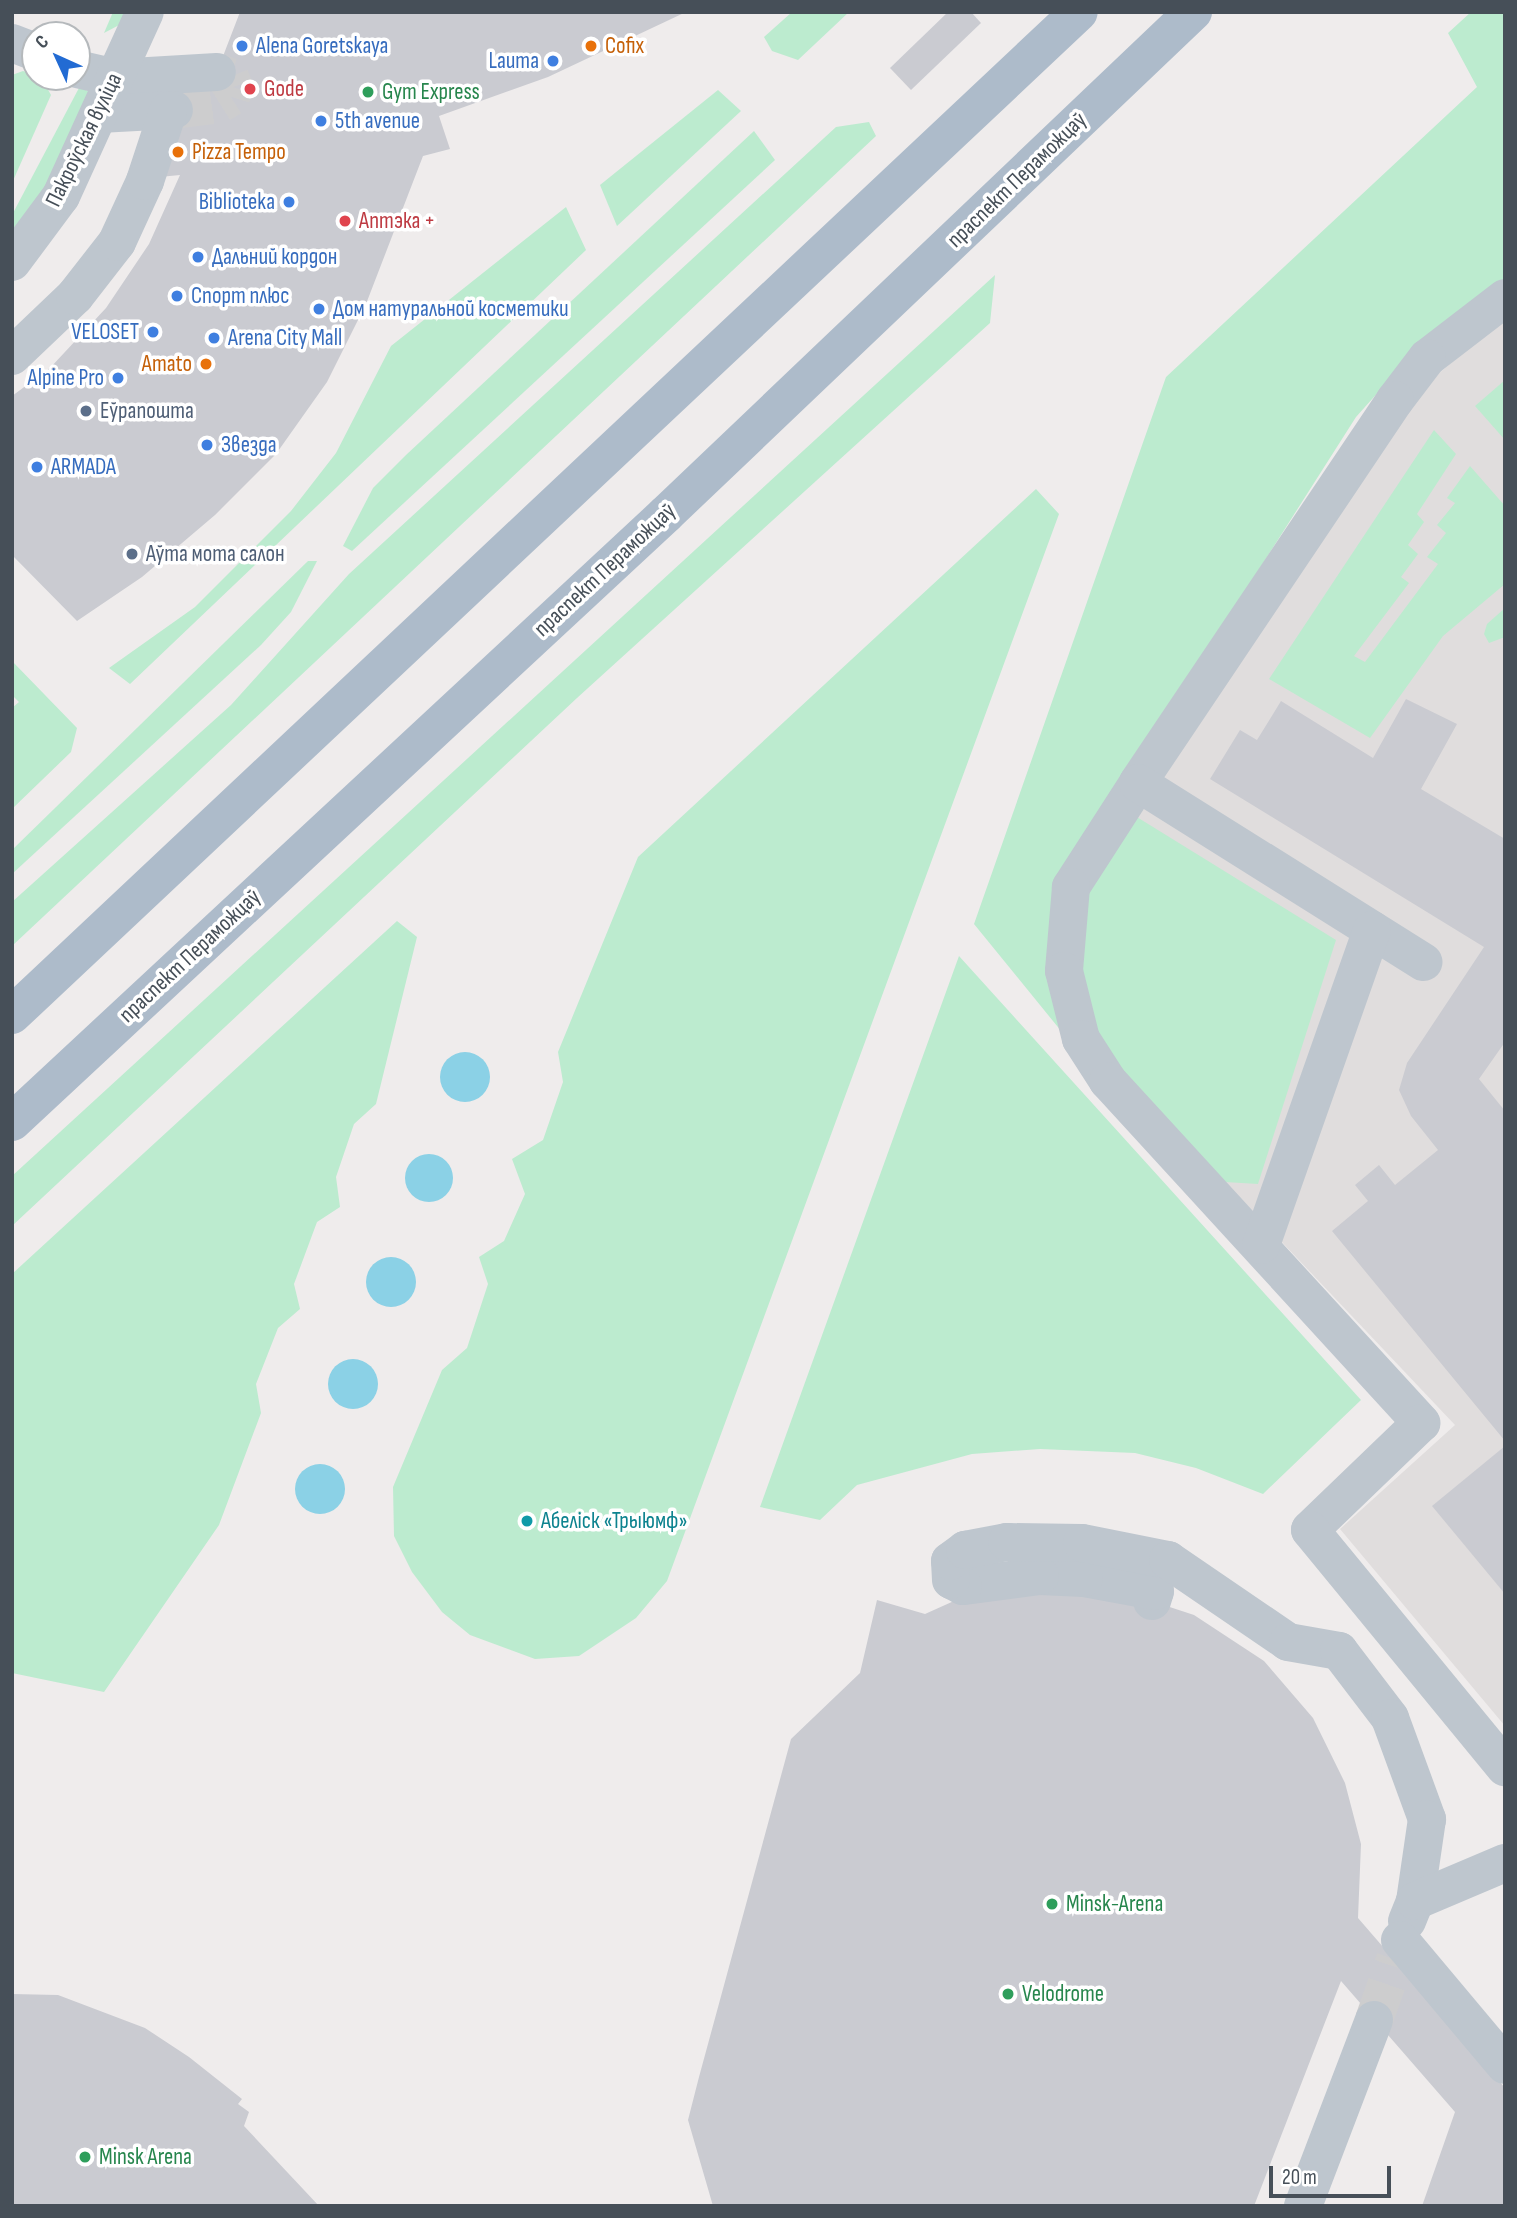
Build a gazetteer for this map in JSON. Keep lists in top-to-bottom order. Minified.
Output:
{"streets":{"main road":["праспект Пераможцаў"],"street":["Пакроўская вуліца"]},"places":["Alena Goretskaya","Cofix","Lauma","Gode","Gym Express","5th avenue","Pizza Tempo","Biblioteka","Аптэка +","Дальний кордон","Спорт плюс","Дом натуральной косметики","VELOSET","Arena City Mall","Amato","Alpine Pro","Еўрапошта","Звезда","ARMADA","Аўта мота салон","Абеліск «Трыюмф»","Minsk-Arena","Velodrome","Minsk Arena"],"scale_bar":"20 m","north":"top left"}
